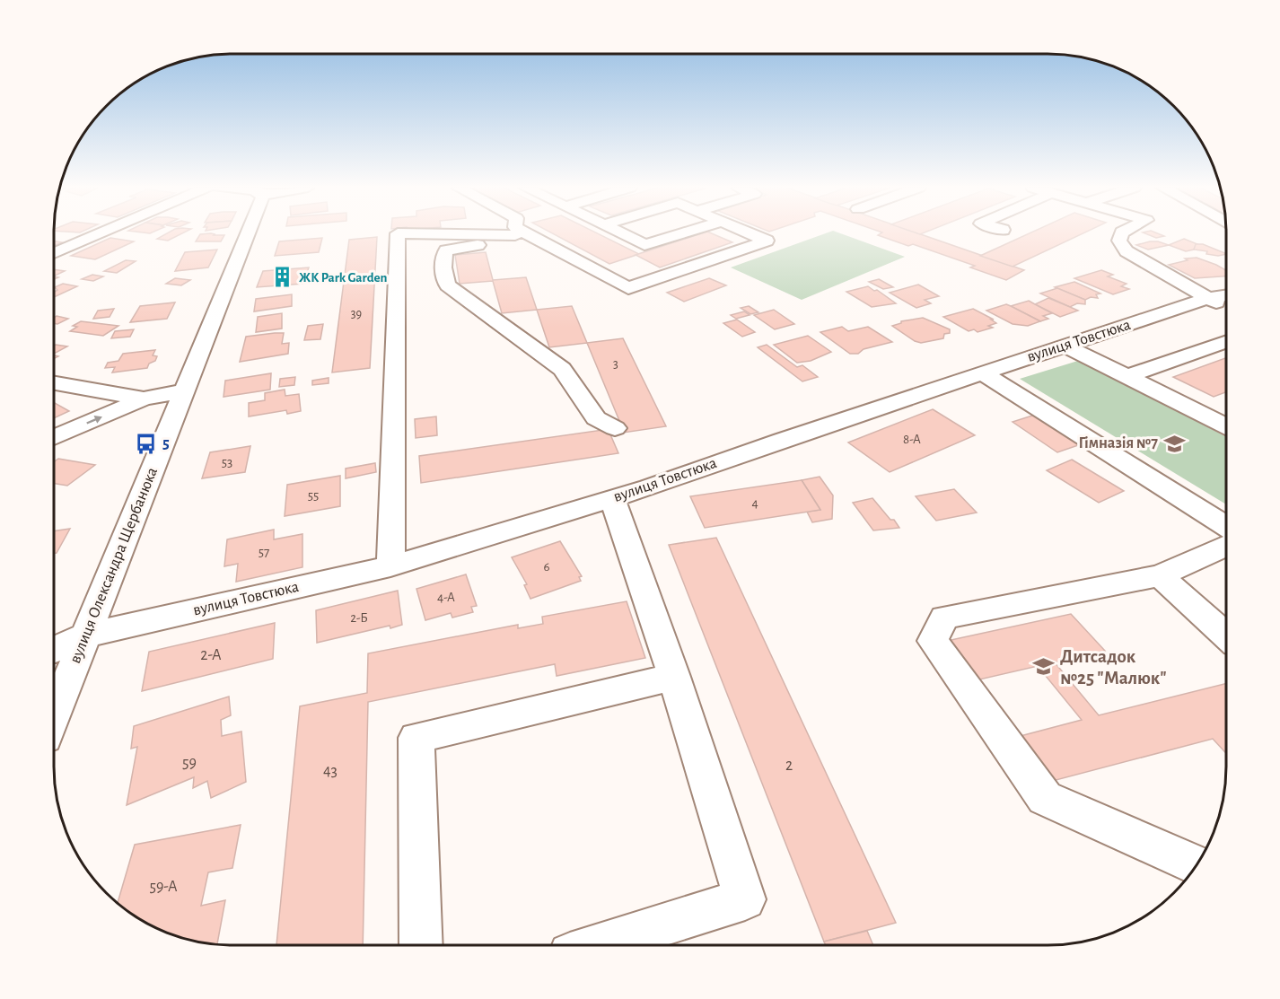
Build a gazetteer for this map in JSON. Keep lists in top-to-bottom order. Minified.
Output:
{"streets":{"street":["вулиця Товстюка","вулиця Олександра Щербанюка"]},"crossings":[["вулиця Товстюка","вулиця Олександра Щербанюка"]],"places":{"building":["ЖК Park Garden"],"bus stop":["5"],"school or university":["Гімназія №7","Дитсадок №25 \"Малюк\""]},"house_numbers":["39","3","8-А","53","55","4","57","6","4-А","2-Б","2-А","59","2","43","59-А"]}
